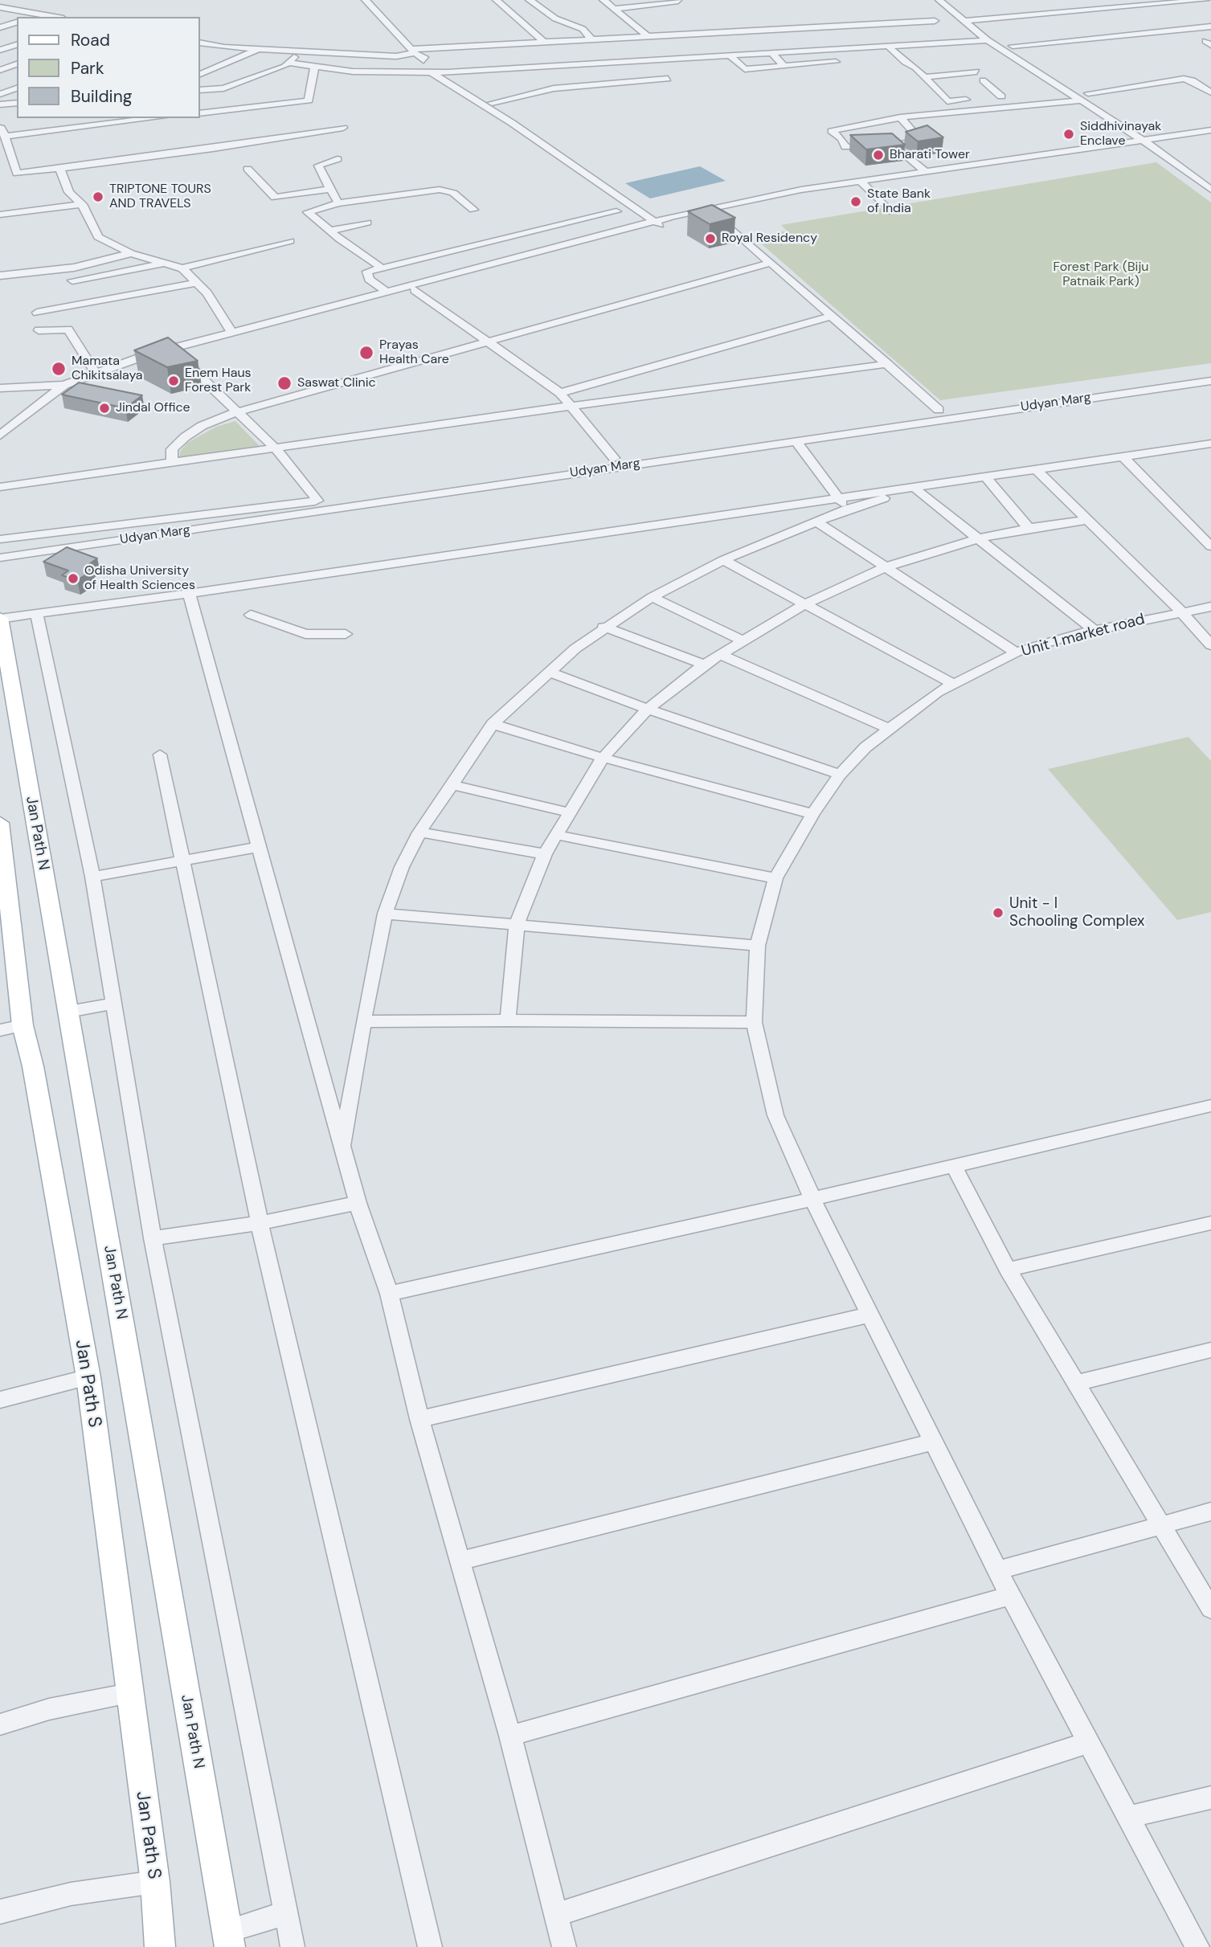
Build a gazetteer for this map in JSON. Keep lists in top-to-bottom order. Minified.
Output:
{"streets":{"main road":["Jan Path N","Jan Path S"],"street":["Udyan Marg","Unit 1 market road"]},"parks":["Forest Park (Biju Patnaik Park)"],"places":["Siddhivinayak Enclave","Bharati Tower","TRIPTONE TOURS AND TRAVELS","State Bank of India","Royal Residency","Prayas Health Care","Mamata Chikitsalaya","Enem Haus Forest Park","Saswat Clinic","Jindal Office","Odisha University of Health Sciences","Unit - I Schooling Complex"],"legend":["Road","Park","Building"]}
